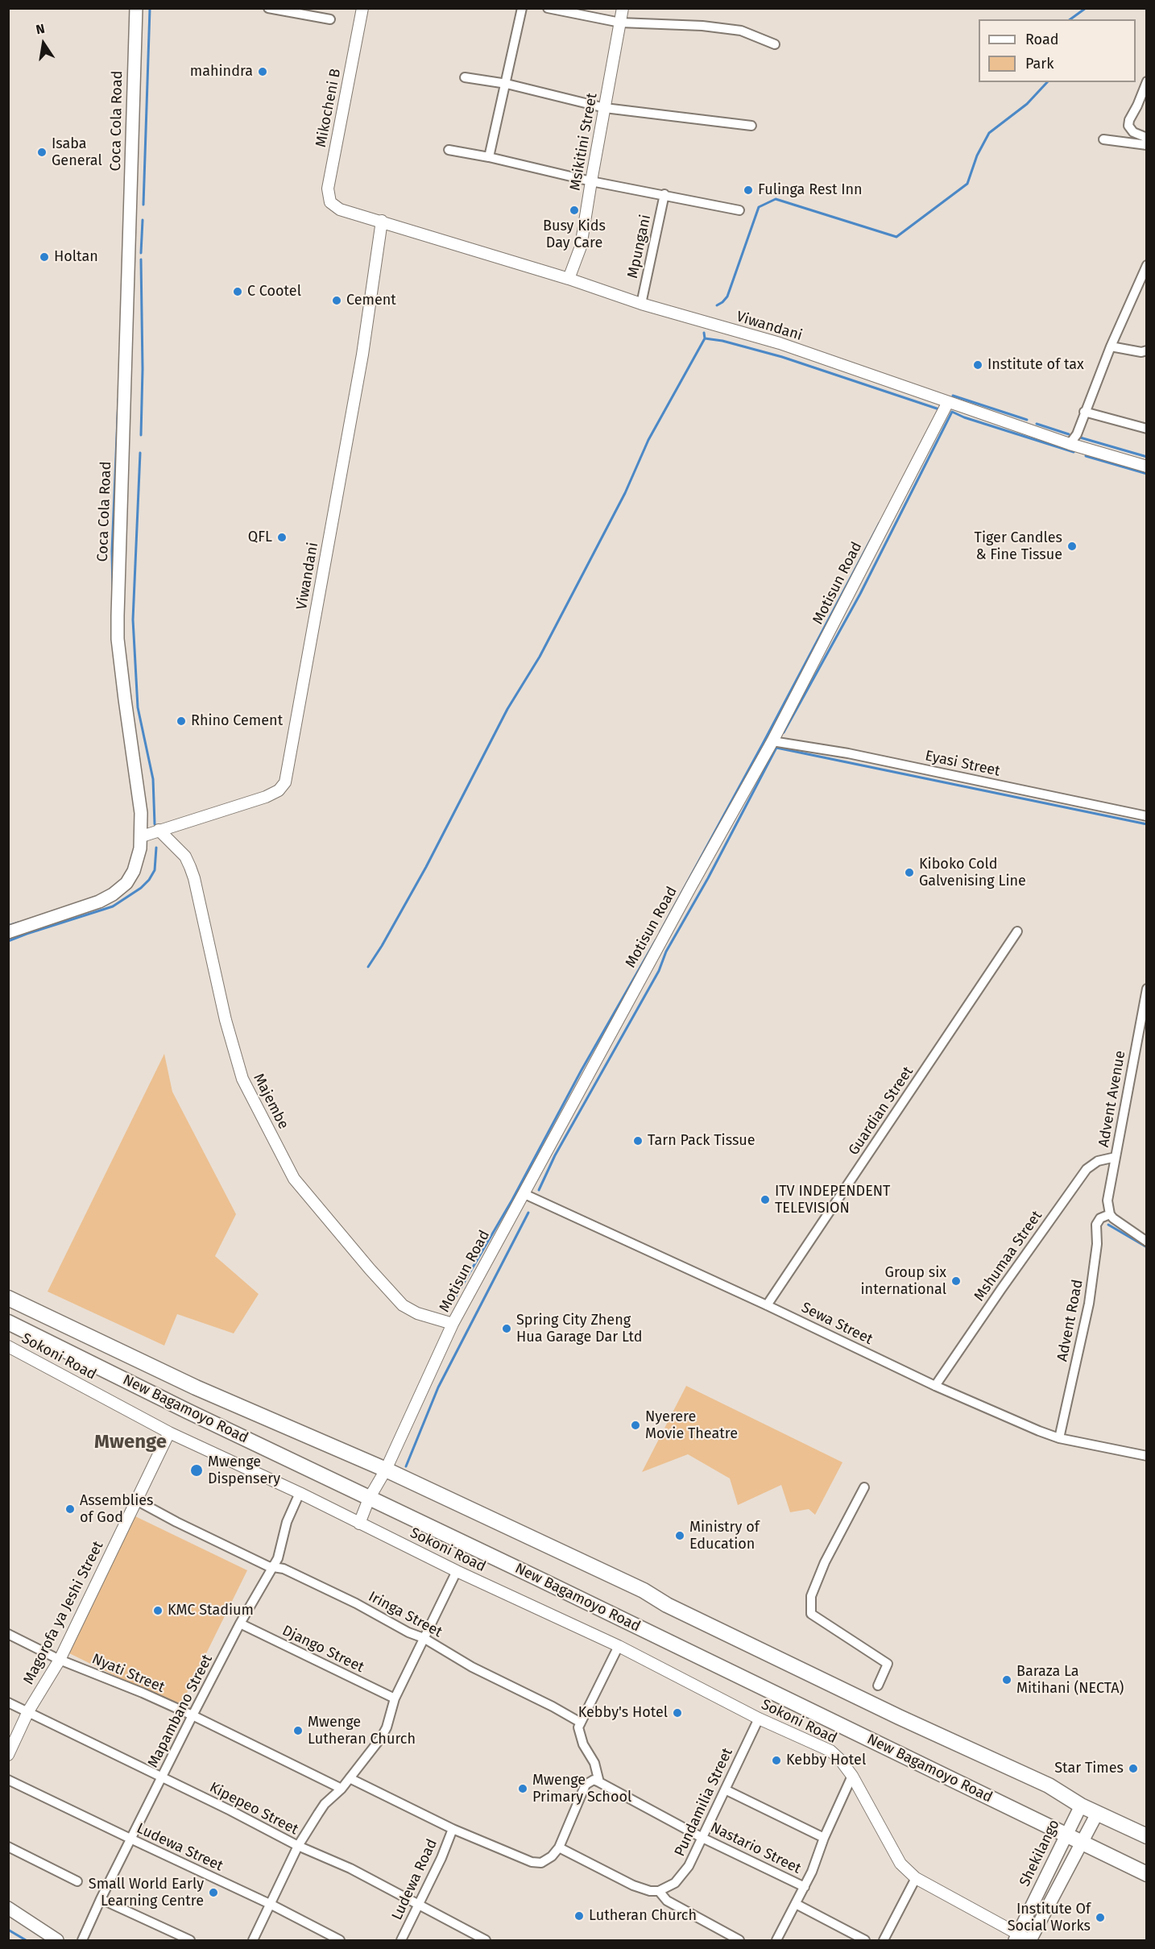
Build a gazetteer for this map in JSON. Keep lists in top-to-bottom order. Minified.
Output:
{"streets":{"highway":["New Bagamoyo Road"],"main road":["Coca Cola Road","Shekilango"],"street":["Mikocheni B","Msikitini Street","Mpungani","Viwandani","Motisun Road","Eyasi Street","Advent Avenue","Majembe","Guardian Street","Mshumaa Street","Advent Road","Sewa Street","Sokoni Road","Magorofa ya Jeshi Street","Iringa Street","Django Street","Nyati Street","Mapambano Street","Pundamilia Street","Kipepeo Street","Ludewa Street","Nastario Street","Ludewa Road"]},"crossings":[["Mikocheni B","Viwandani"],["Coca Cola Road","Viwandani"],["Msikitini Street","Viwandani"],["Mpungani","Viwandani"],["Viwandani","Motisun Road"],["Viwandani","Majembe"],["Motisun Road","Eyasi Street"],["Motisun Road","Majembe"],["Motisun Road","Sewa Street"],["Motisun Road","Sokoni Road"],["Motisun Road","New Bagamoyo Road"],["Advent Avenue","Mshumaa Street"],["Advent Avenue","Advent Road"],["Guardian Street","Sewa Street"],["Mshumaa Street","Sewa Street"],["Advent Road","Sewa Street"],["Sokoni Road","Magorofa ya Jeshi Street"],["Sokoni Road","Mapambano Street"],["Sokoni Road","Pundamilia Street"],["Sokoni Road","Shekilango"],["New Bagamoyo Road","Shekilango"],["Magorofa ya Jeshi Street","Iringa Street"],["Magorofa ya Jeshi Street","Nyati Street"],["Magorofa ya Jeshi Street","Kipepeo Street"],["Iringa Street","Mapambano Street"],["Django Street","Mapambano Street"],["Nyati Street","Mapambano Street"],["Mapambano Street","Kipepeo Street"],["Mapambano Street","Ludewa Street"],["Pundamilia Street","Nastario Street"],["Kipepeo Street","Ludewa Road"]],"districts":["Mwenge"],"places":["mahindra","Isaba General","Fulinga Rest Inn","Busy Kids Day Care","Holtan","C Cootel","Cement","Institute of tax","QFL","Tiger Candles & Fine Tissue","Rhino Cement","Kiboko Cold Galvenising Line","Tarn Pack Tissue","ITV INDEPENDENT TELEVISION","Group six international","Spring City Zheng Hua Garage Dar Ltd","Nyerere Movie Theatre","Mwenge Dispensery","Assemblies of God","Ministry of Education","KMC Stadium","Baraza La Mitihani (NECTA)","Kebby's Hotel","Mwenge Lutheran Church","Kebby Hotel","Star Times","Mwenge Primary School","Small World Early Learning Centre","Lutheran Church","Institute Of Social Works"],"legend":["Road","Park"],"north":"top"}
